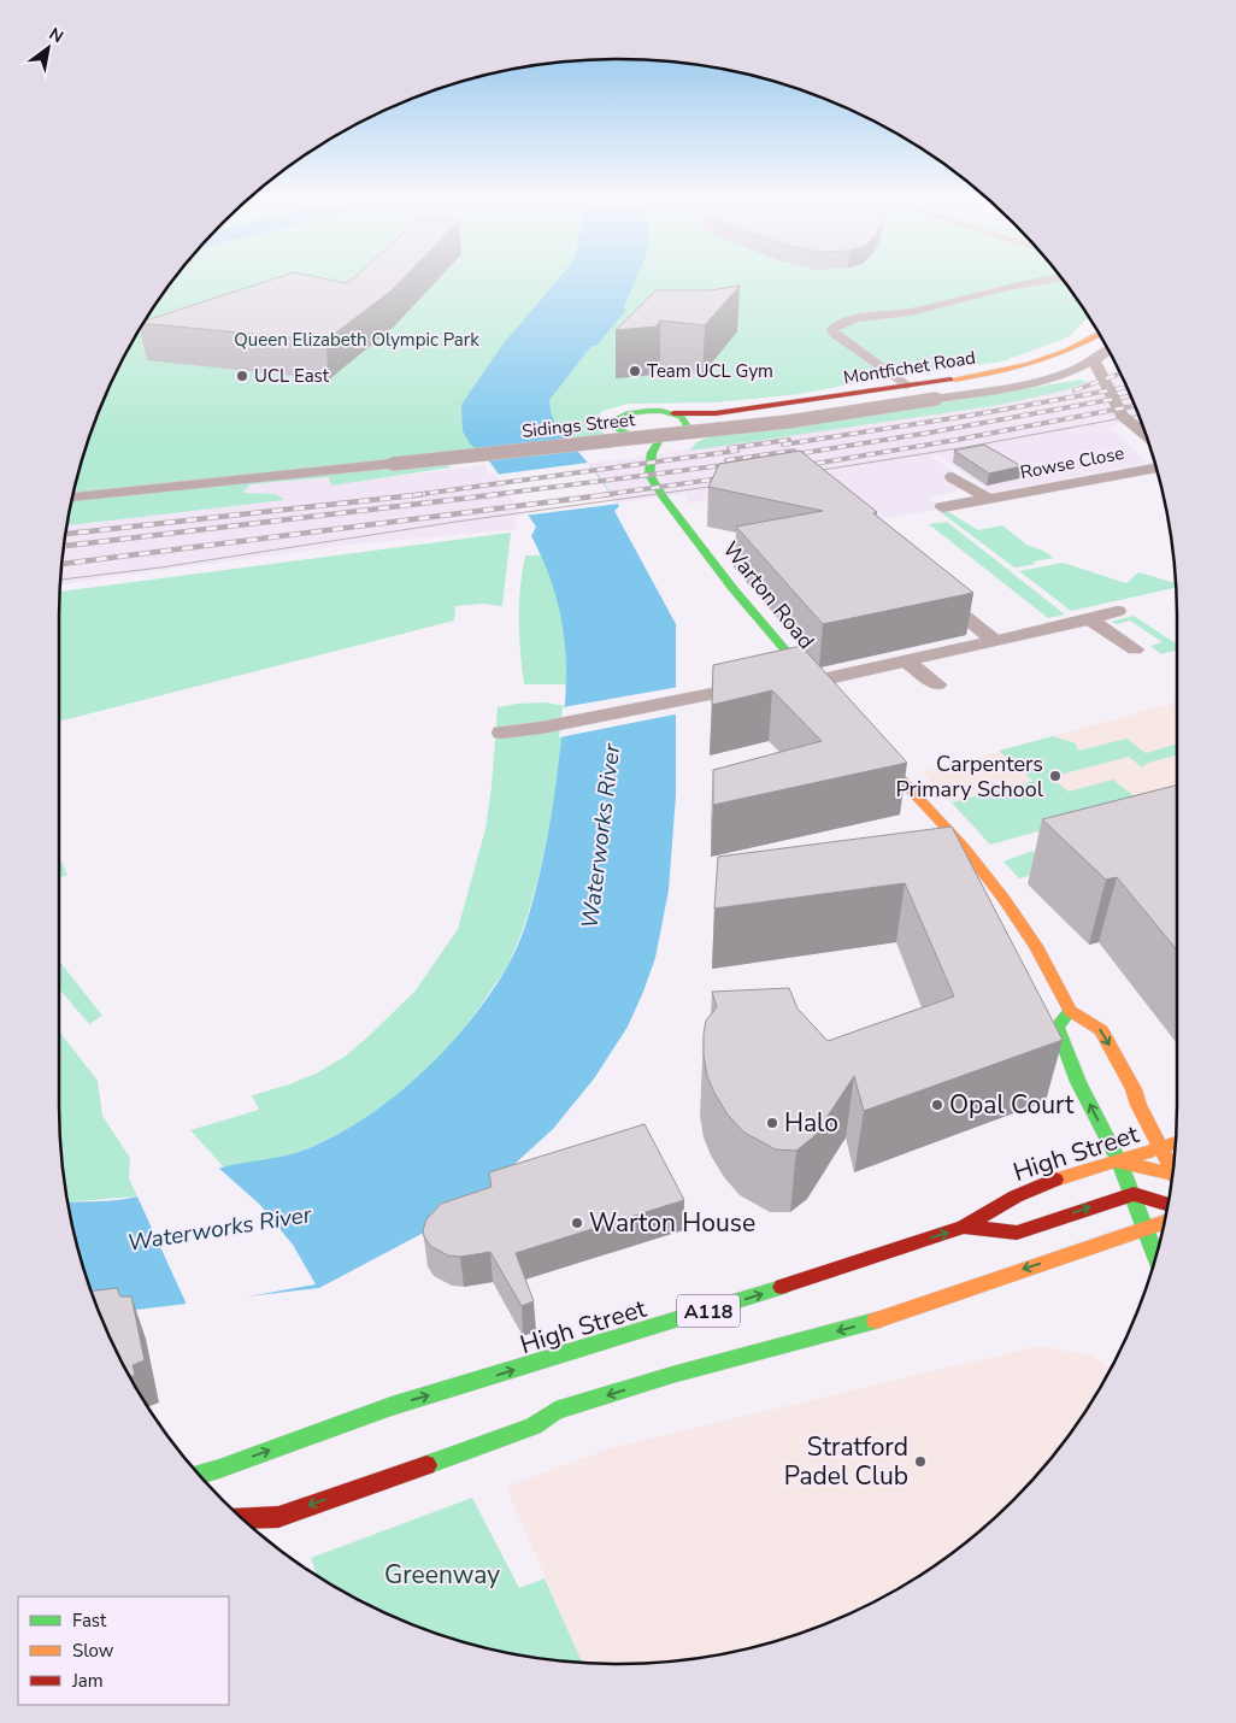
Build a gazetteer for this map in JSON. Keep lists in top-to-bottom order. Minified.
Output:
{"streets":{"street":["Montfichet Road","Sidings Street","Rowse Close","Warton Road","High Street","A118"]},"crossings":[["High Street","A118"]],"water":["Waterworks River"],"parks":["Queen Elizabeth Olympic Park","Greenway"],"places":["Team UCL Gym","UCL East","Carpenters Primary School","Opal Court","Halo","Warton House","Stratford Padel Club"],"legend":["Fast","Slow","Jam"],"north":"top right"}
